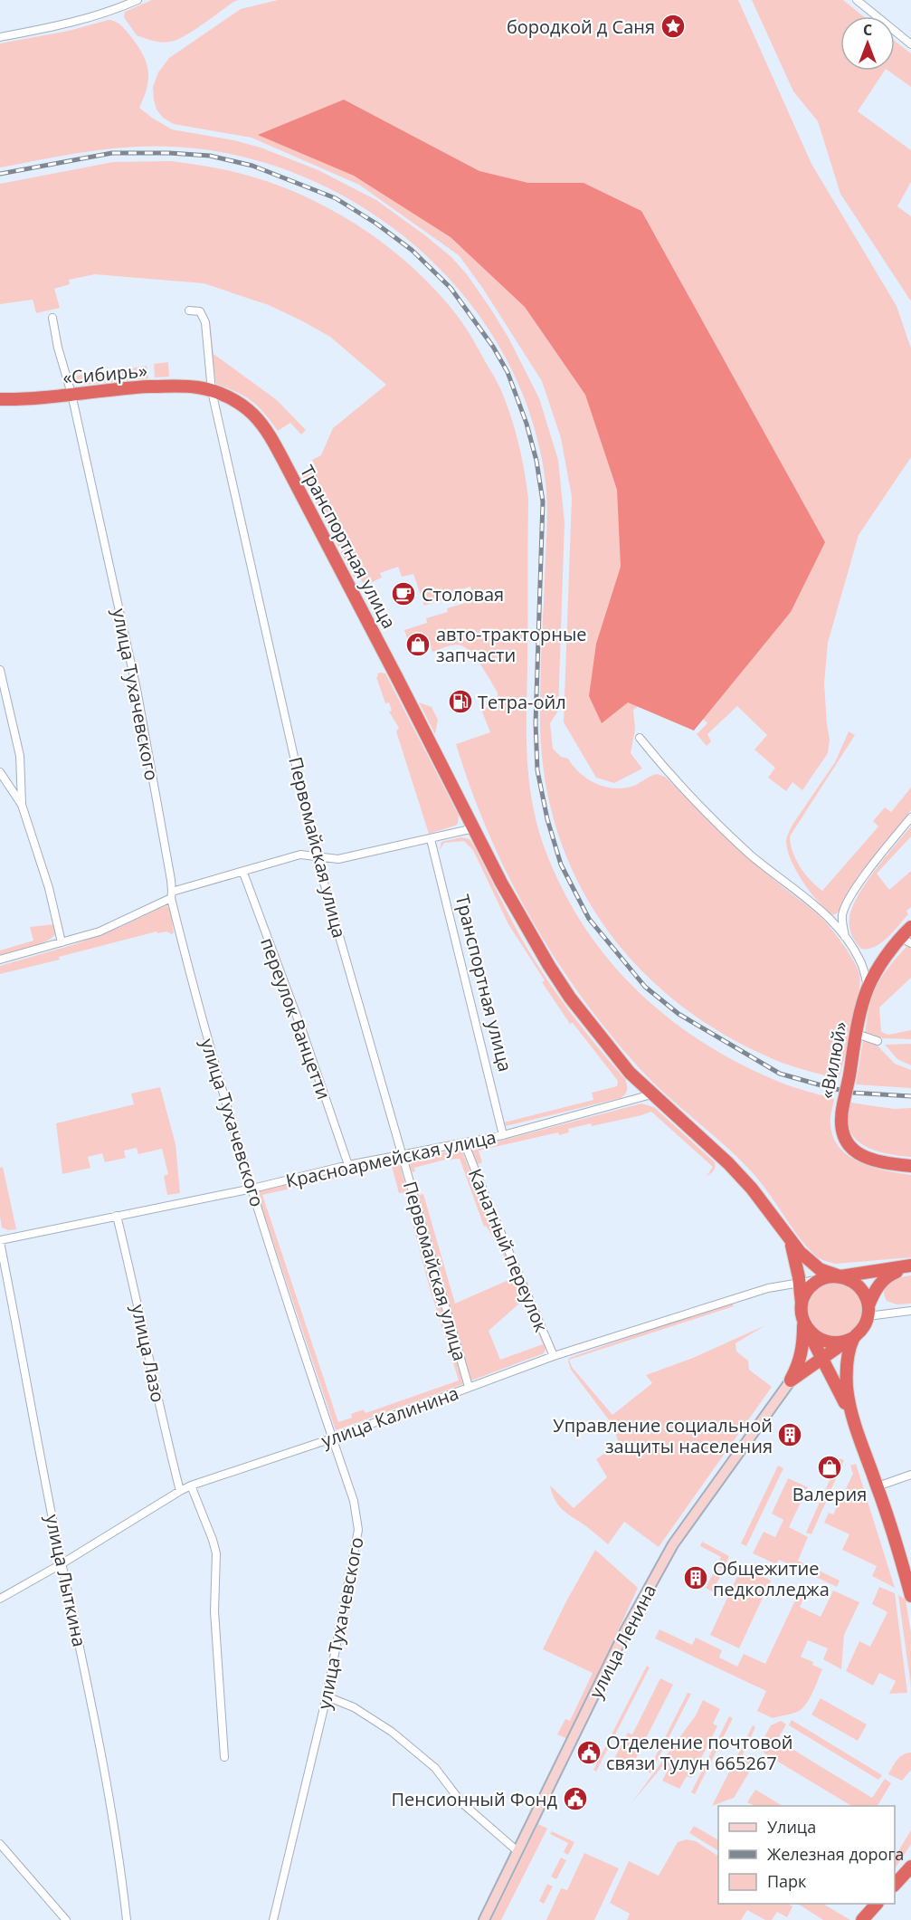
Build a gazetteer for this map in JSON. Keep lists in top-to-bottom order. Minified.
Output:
{"streets":{"highway":["«Сибирь»","Транспортная улица","«Вилюй»"],"main road":["улица Ленина"],"street":["улица Тухачевского","Первомайская улица","переулок Ванцетти","Красноармейская улица","Канатный переулок","улица Лазо","улица Калинина","улица Лыткина"]},"crossings":[["«Сибирь»","Транспортная улица"],["«Сибирь»","улица Тухачевского"],["«Сибирь»","Первомайская улица"],["Транспортная улица","Первомайская улица"],["Транспортная улица","Красноармейская улица"],["улица Тухачевского","Красноармейская улица"],["улица Тухачевского","улица Калинина"],["Первомайская улица","Красноармейская улица"],["Первомайская улица","улица Калинина"],["переулок Ванцетти","Красноармейская улица"],["Красноармейская улица","Канатный переулок"],["Красноармейская улица","улица Лазо"],["Красноармейская улица","улица Лыткина"],["Канатный переулок","улица Калинина"],["улица Лазо","улица Калинина"],["улица Калинина","улица Лыткина"]],"places":{"place":["бородкой д Саня"],"cafe":["Столовая"],"shop":["авто-тракторные запчасти","Валерия"],"fuel station":["Тетра-ойл"],"building":["Управление социальной защиты населения","Общежитие педколледжа"],"public building":["Отделение почтовой связи Тулун 665267","Пенсионный Фонд"]},"legend":["Улица","Железная дорога","Парк"],"north":"top"}
